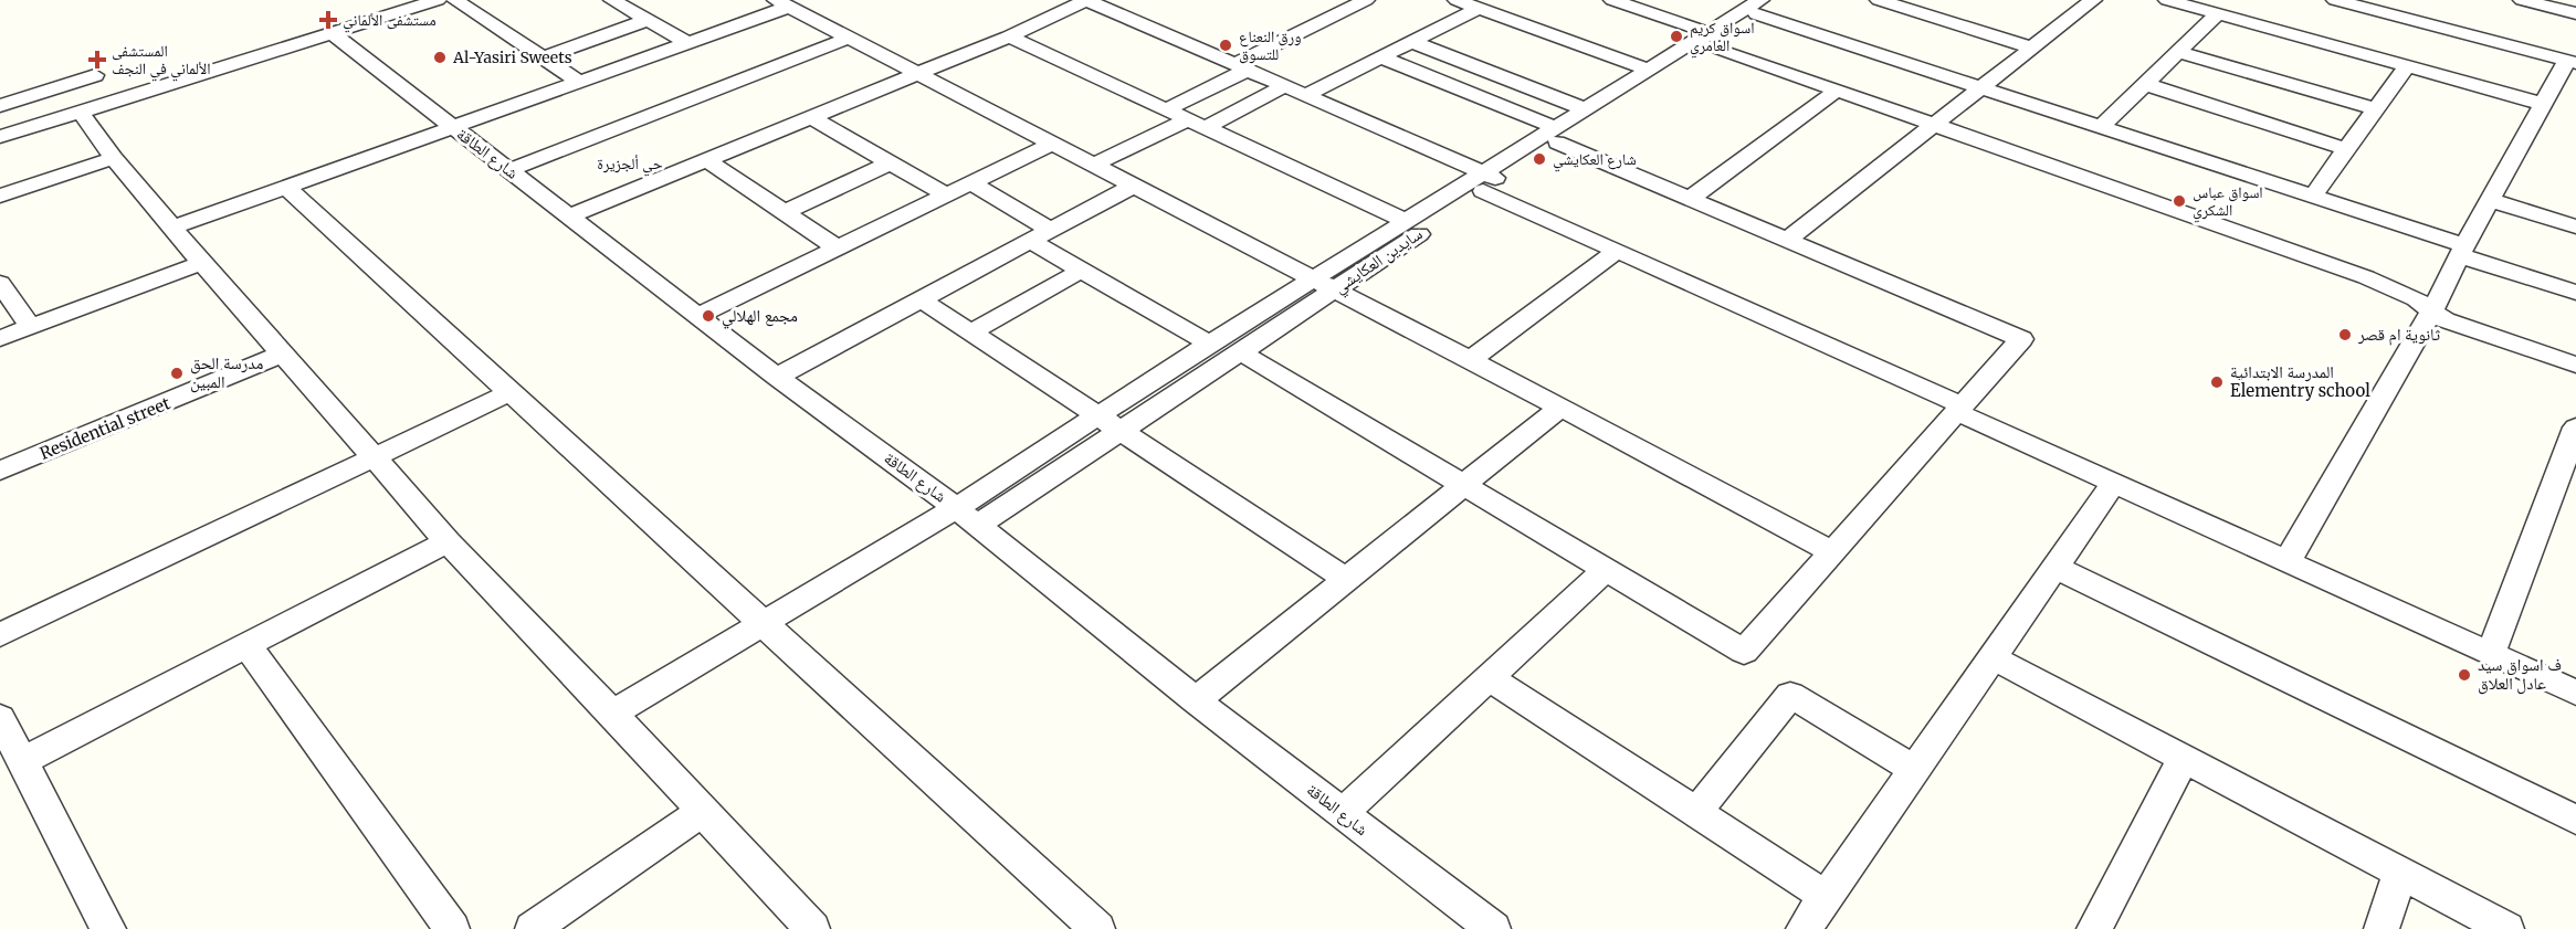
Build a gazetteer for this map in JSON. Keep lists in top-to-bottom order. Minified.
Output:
{"streets":{"street":["شارع الطاقة","سايدين العكايشي","Residential street"]},"crossings":[["شارع الطاقة","سايدين العكايشي"]],"districts":["حي ألجزيرة"],"places":{"health":["مستشفى الألماني","المستشفى الألماني في النجف"],"other":["اسواق كريم العامري","ورق النعناع للتسوق","Al-Yasiri Sweets","شارع العكايشي","اسواق عباس الشكري","مجمع الهلالي","ثانوية ام قصر","مدرسة الحق المبين","المدرسة الابتدائية Elementry school","ف اسواق سيد عادل العلاق"]}}
